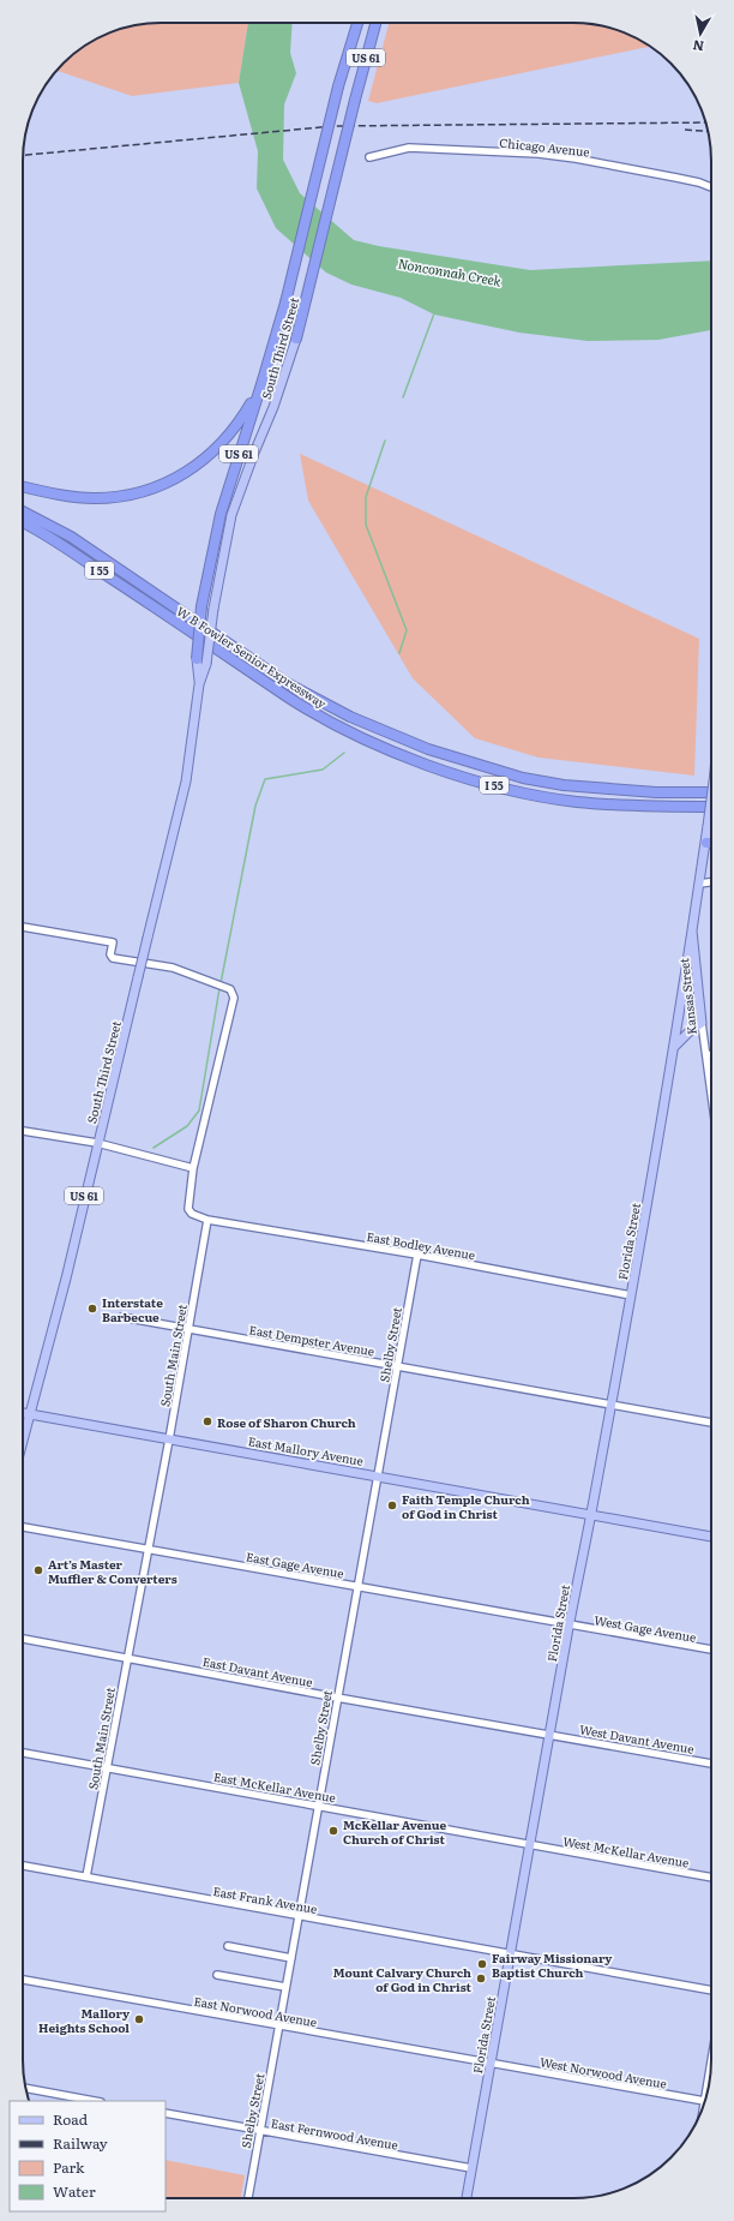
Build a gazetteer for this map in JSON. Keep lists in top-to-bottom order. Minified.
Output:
{"streets":{"highway":["US 61","South Third Street","I 55","W B Fowler Senior Expressway"],"main road":["Kansas Street","Florida Street","East Mallory Avenue"],"street":["Chicago Avenue","East Bodley Avenue","East Dempster Avenue","Shelby Street","South Main Street","East Gage Avenue","West Gage Avenue","East Davant Avenue","West Davant Avenue","East McKellar Avenue","West McKellar Avenue","East Frank Avenue","East Norwood Avenue","West Norwood Avenue","East Fernwood Avenue"]},"crossings":[["South Third Street","East Mallory Avenue"],["Kansas Street","Florida Street"],["Florida Street","East Bodley Avenue"],["Florida Street","East Dempster Avenue"],["Florida Street","East Mallory Avenue"],["Florida Street","East Gage Avenue"],["Florida Street","West Gage Avenue"],["Florida Street","East Davant Avenue"],["Florida Street","West Davant Avenue"],["Florida Street","East McKellar Avenue"],["Florida Street","West McKellar Avenue"],["Florida Street","East Frank Avenue"],["Florida Street","East Norwood Avenue"],["Florida Street","West Norwood Avenue"],["Florida Street","East Fernwood Avenue"],["East Bodley Avenue","Shelby Street"],["East Bodley Avenue","South Main Street"],["East Dempster Avenue","Shelby Street"],["East Dempster Avenue","South Main Street"],["Shelby Street","East Mallory Avenue"],["Shelby Street","East Gage Avenue"],["Shelby Street","East Davant Avenue"],["Shelby Street","East McKellar Avenue"],["Shelby Street","East Frank Avenue"],["Shelby Street","East Norwood Avenue"],["Shelby Street","East Fernwood Avenue"],["South Main Street","East Mallory Avenue"],["South Main Street","East Gage Avenue"],["South Main Street","East Davant Avenue"],["South Main Street","East McKellar Avenue"],["South Main Street","East Frank Avenue"],["East Gage Avenue","West Gage Avenue"],["East Davant Avenue","West Davant Avenue"],["East McKellar Avenue","West McKellar Avenue"],["East Norwood Avenue","West Norwood Avenue"]],"water":["Nonconnah Creek"],"places":["Interstate Barbecue","Rose of Sharon Church","Faith Temple Church of God in Christ","Art’s Master Muffler & Converters","McKellar Avenue Church of Christ","Fairway Missionary Baptist Church","Mount Calvary Church of God in Christ","Mallory Heights School"],"legend":["Road","Railway","Park","Water"],"north":"bottom"}
